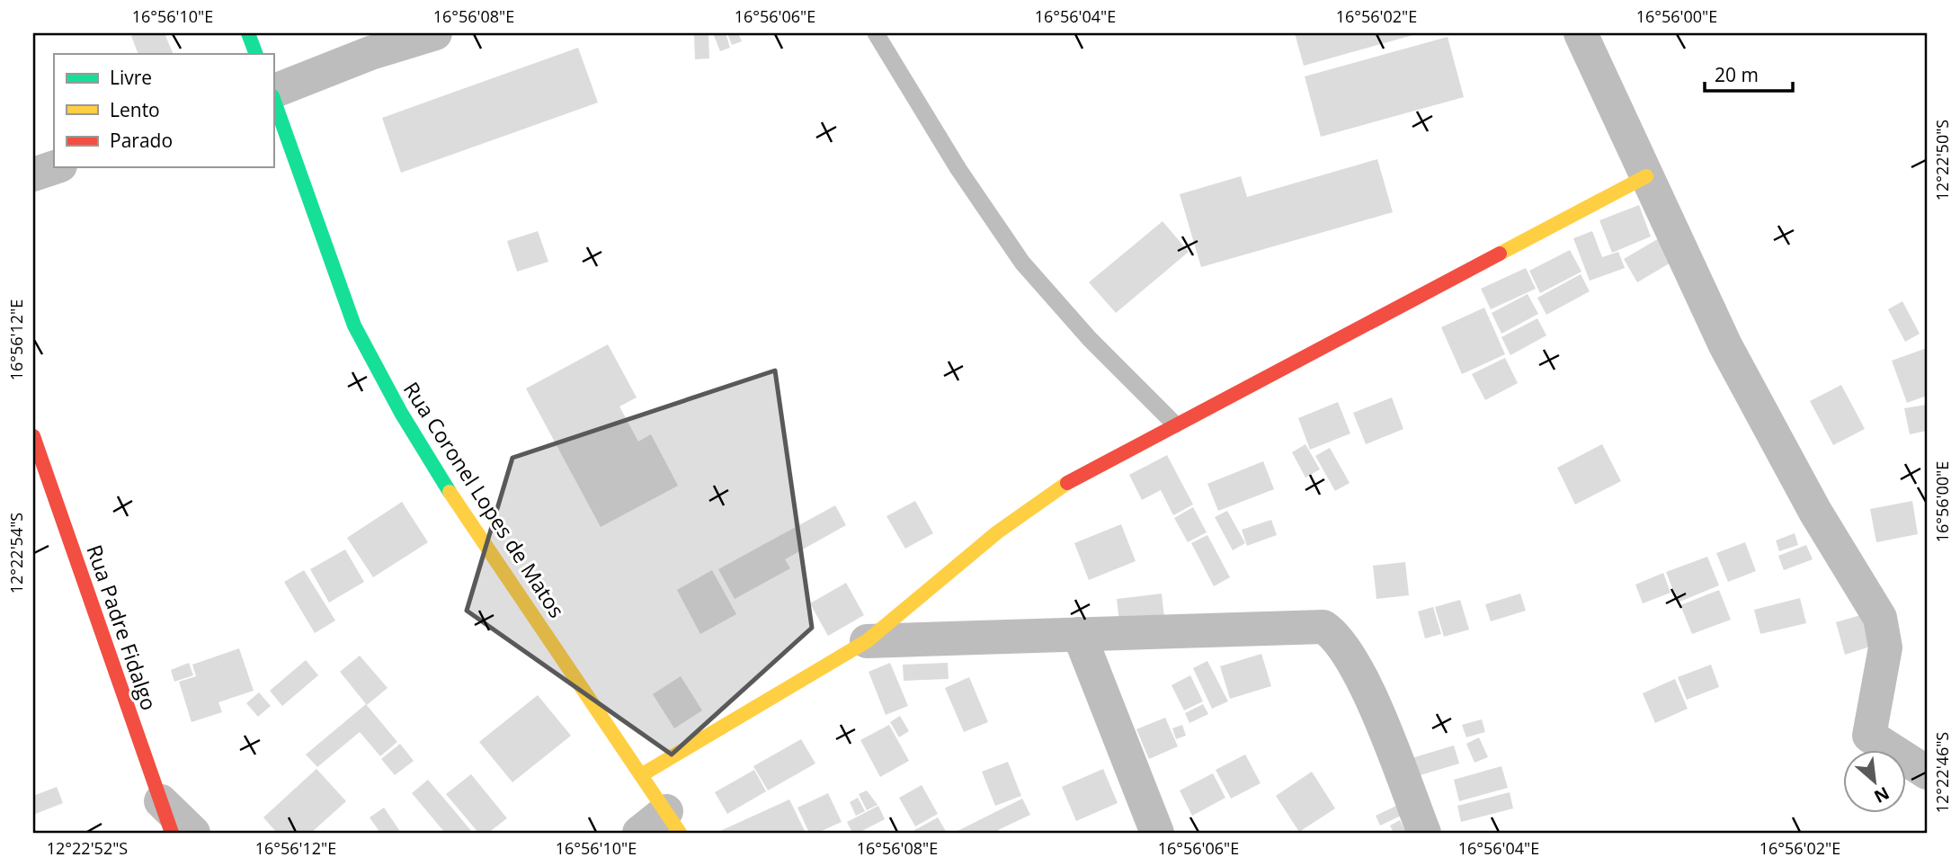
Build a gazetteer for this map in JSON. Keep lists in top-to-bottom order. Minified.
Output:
{"streets":{"street":["Rua Coronel Lopes de Matos","Rua Padre Fidalgo"]},"legend":["Livre","Lento","Parado"],"scale_bar":"20 m","north":"bottom right","coordinates":["16°56'10\"E","16°56'08\"E","16°56'06\"E","16°56'04\"E","16°56'02\"E","16°56'00\"E","12°22'50\"S","16°56'12\"E","12°22'54\"S","12°22'46\"S","12°22'52\"S"]}
